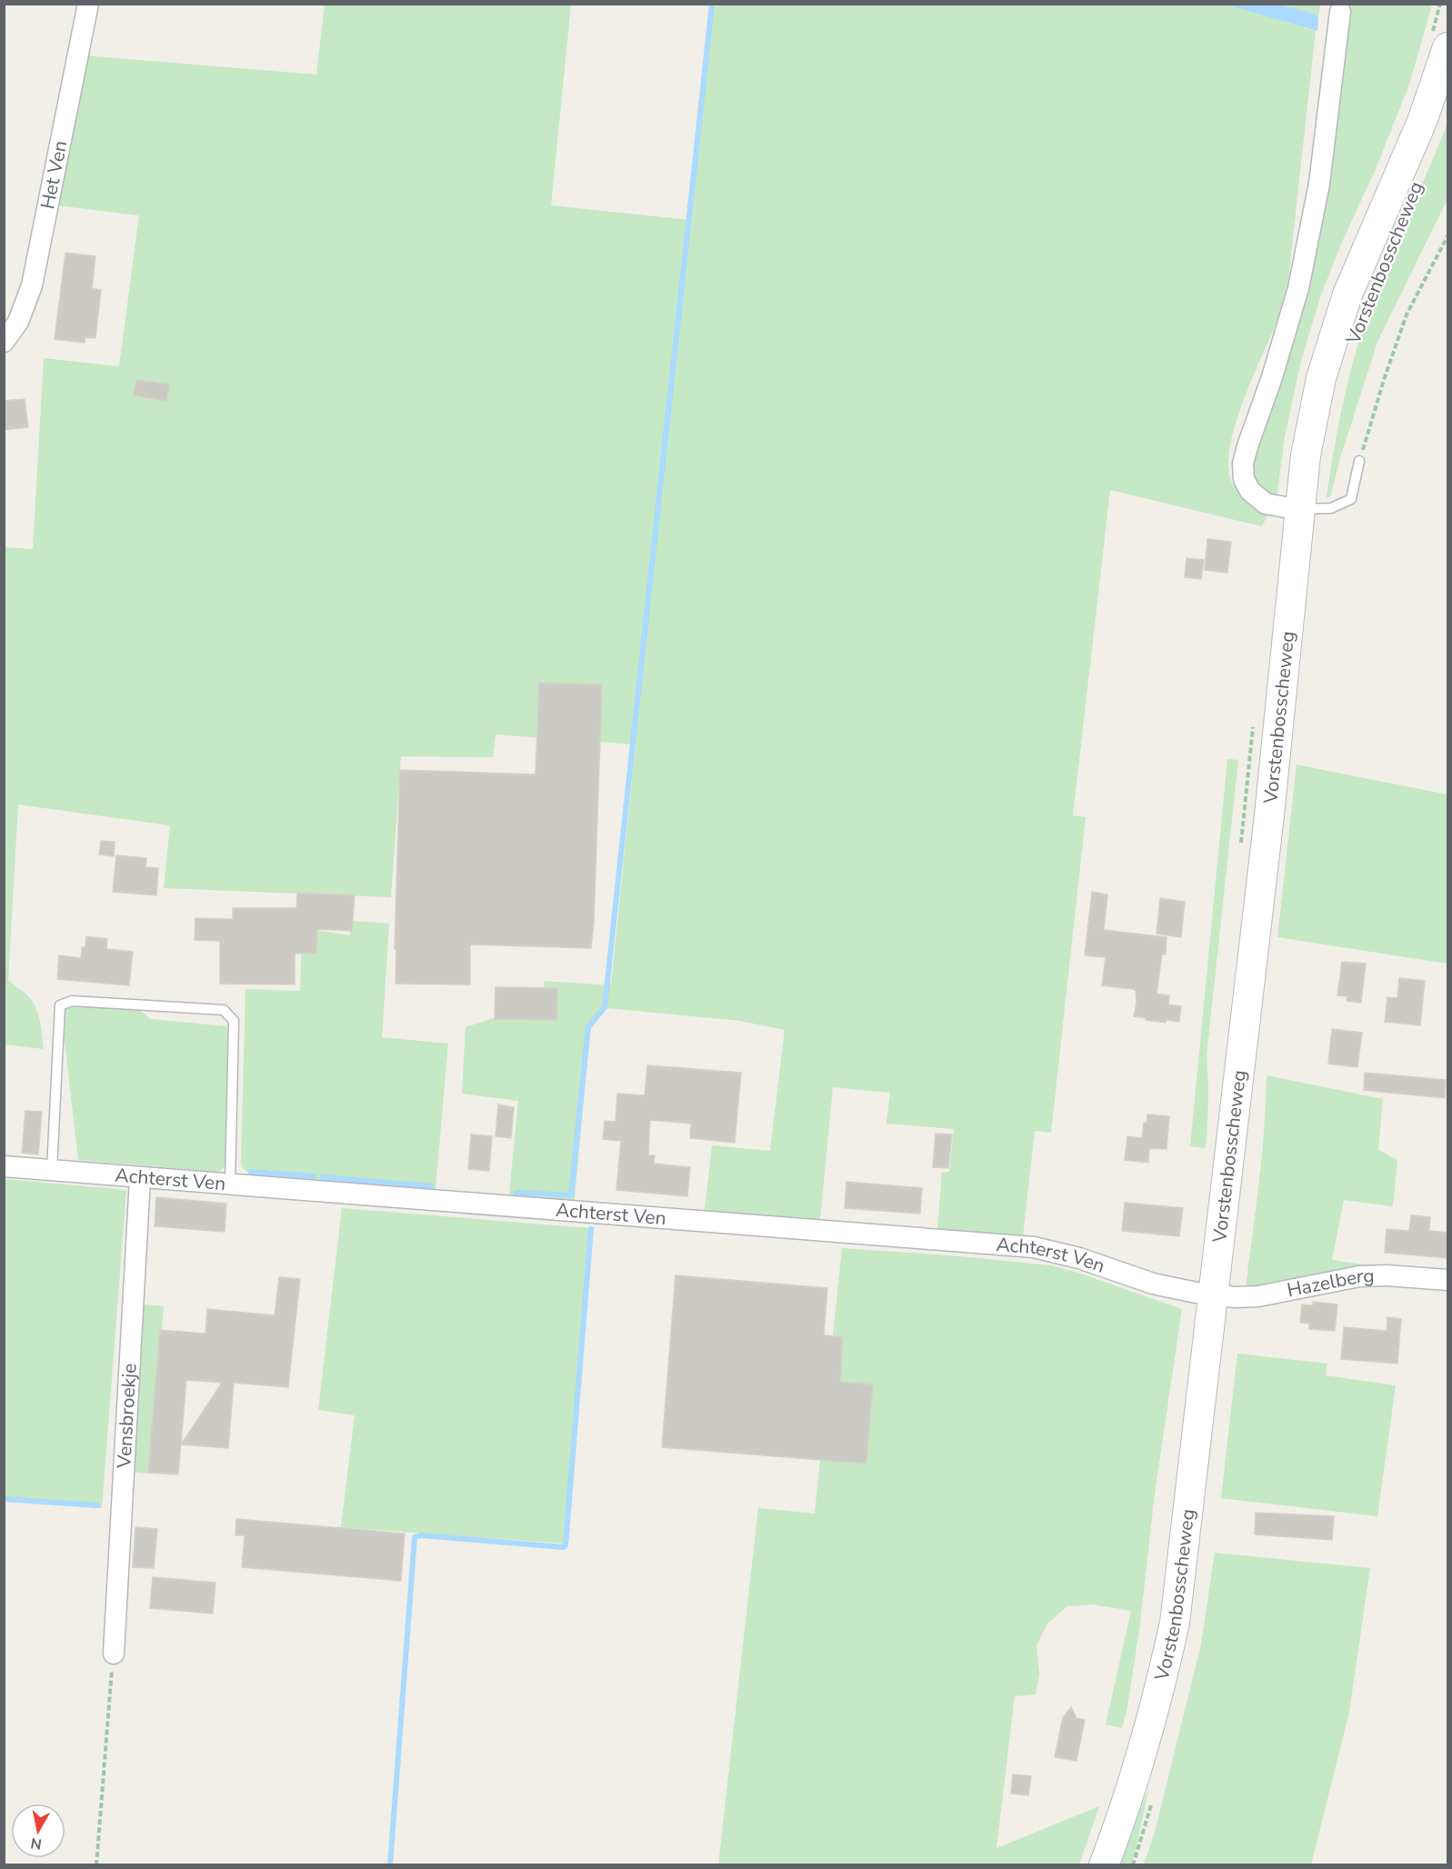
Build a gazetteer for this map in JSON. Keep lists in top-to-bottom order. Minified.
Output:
{"streets":{"street":["Het Ven","Vorstenbosscheweg","Achterst Ven","Hazelberg","Vensbroekje"]},"crossings":[["Vorstenbosscheweg","Achterst Ven"],["Vorstenbosscheweg","Hazelberg"],["Achterst Ven","Hazelberg"],["Achterst Ven","Vensbroekje"]],"north":"bottom"}
